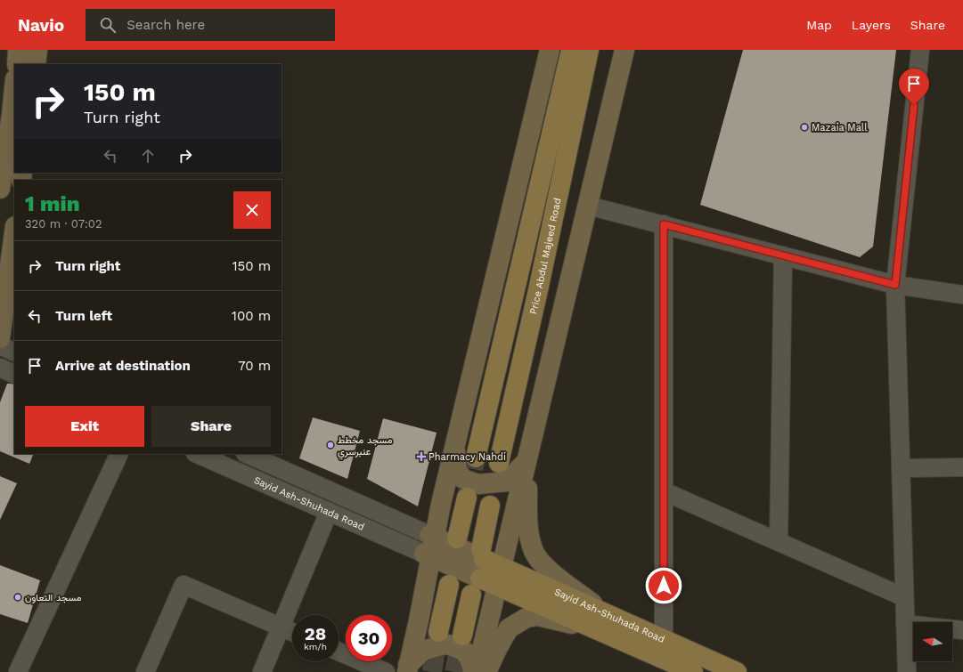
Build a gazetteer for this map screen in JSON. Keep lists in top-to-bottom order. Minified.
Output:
{"streets":{"main road":["Price Abdul Majeed Road","Sayid Ash-Shuhada Road"]},"places":{"other":["Mazaia Mall","مسجد مخطط عنبرسري","مسجد التعاون"],"health":["Pharmacy Nahdi"]},"north":"left","page":{"header":"Navio","search":"Search here","nav":["Map","Layers","Share"],"turn":["150 m","Turn right"],"heading":["1 min","320 m · 07:02"],"list":[{"name":"Turn right","value":"150 m"},{"name":"Turn left","value":"100 m"},{"name":"Arrive at destination","value":"70 m"}],"buttons":["Exit","Share"],"speed":"28 km/h","limit":"30"}}
